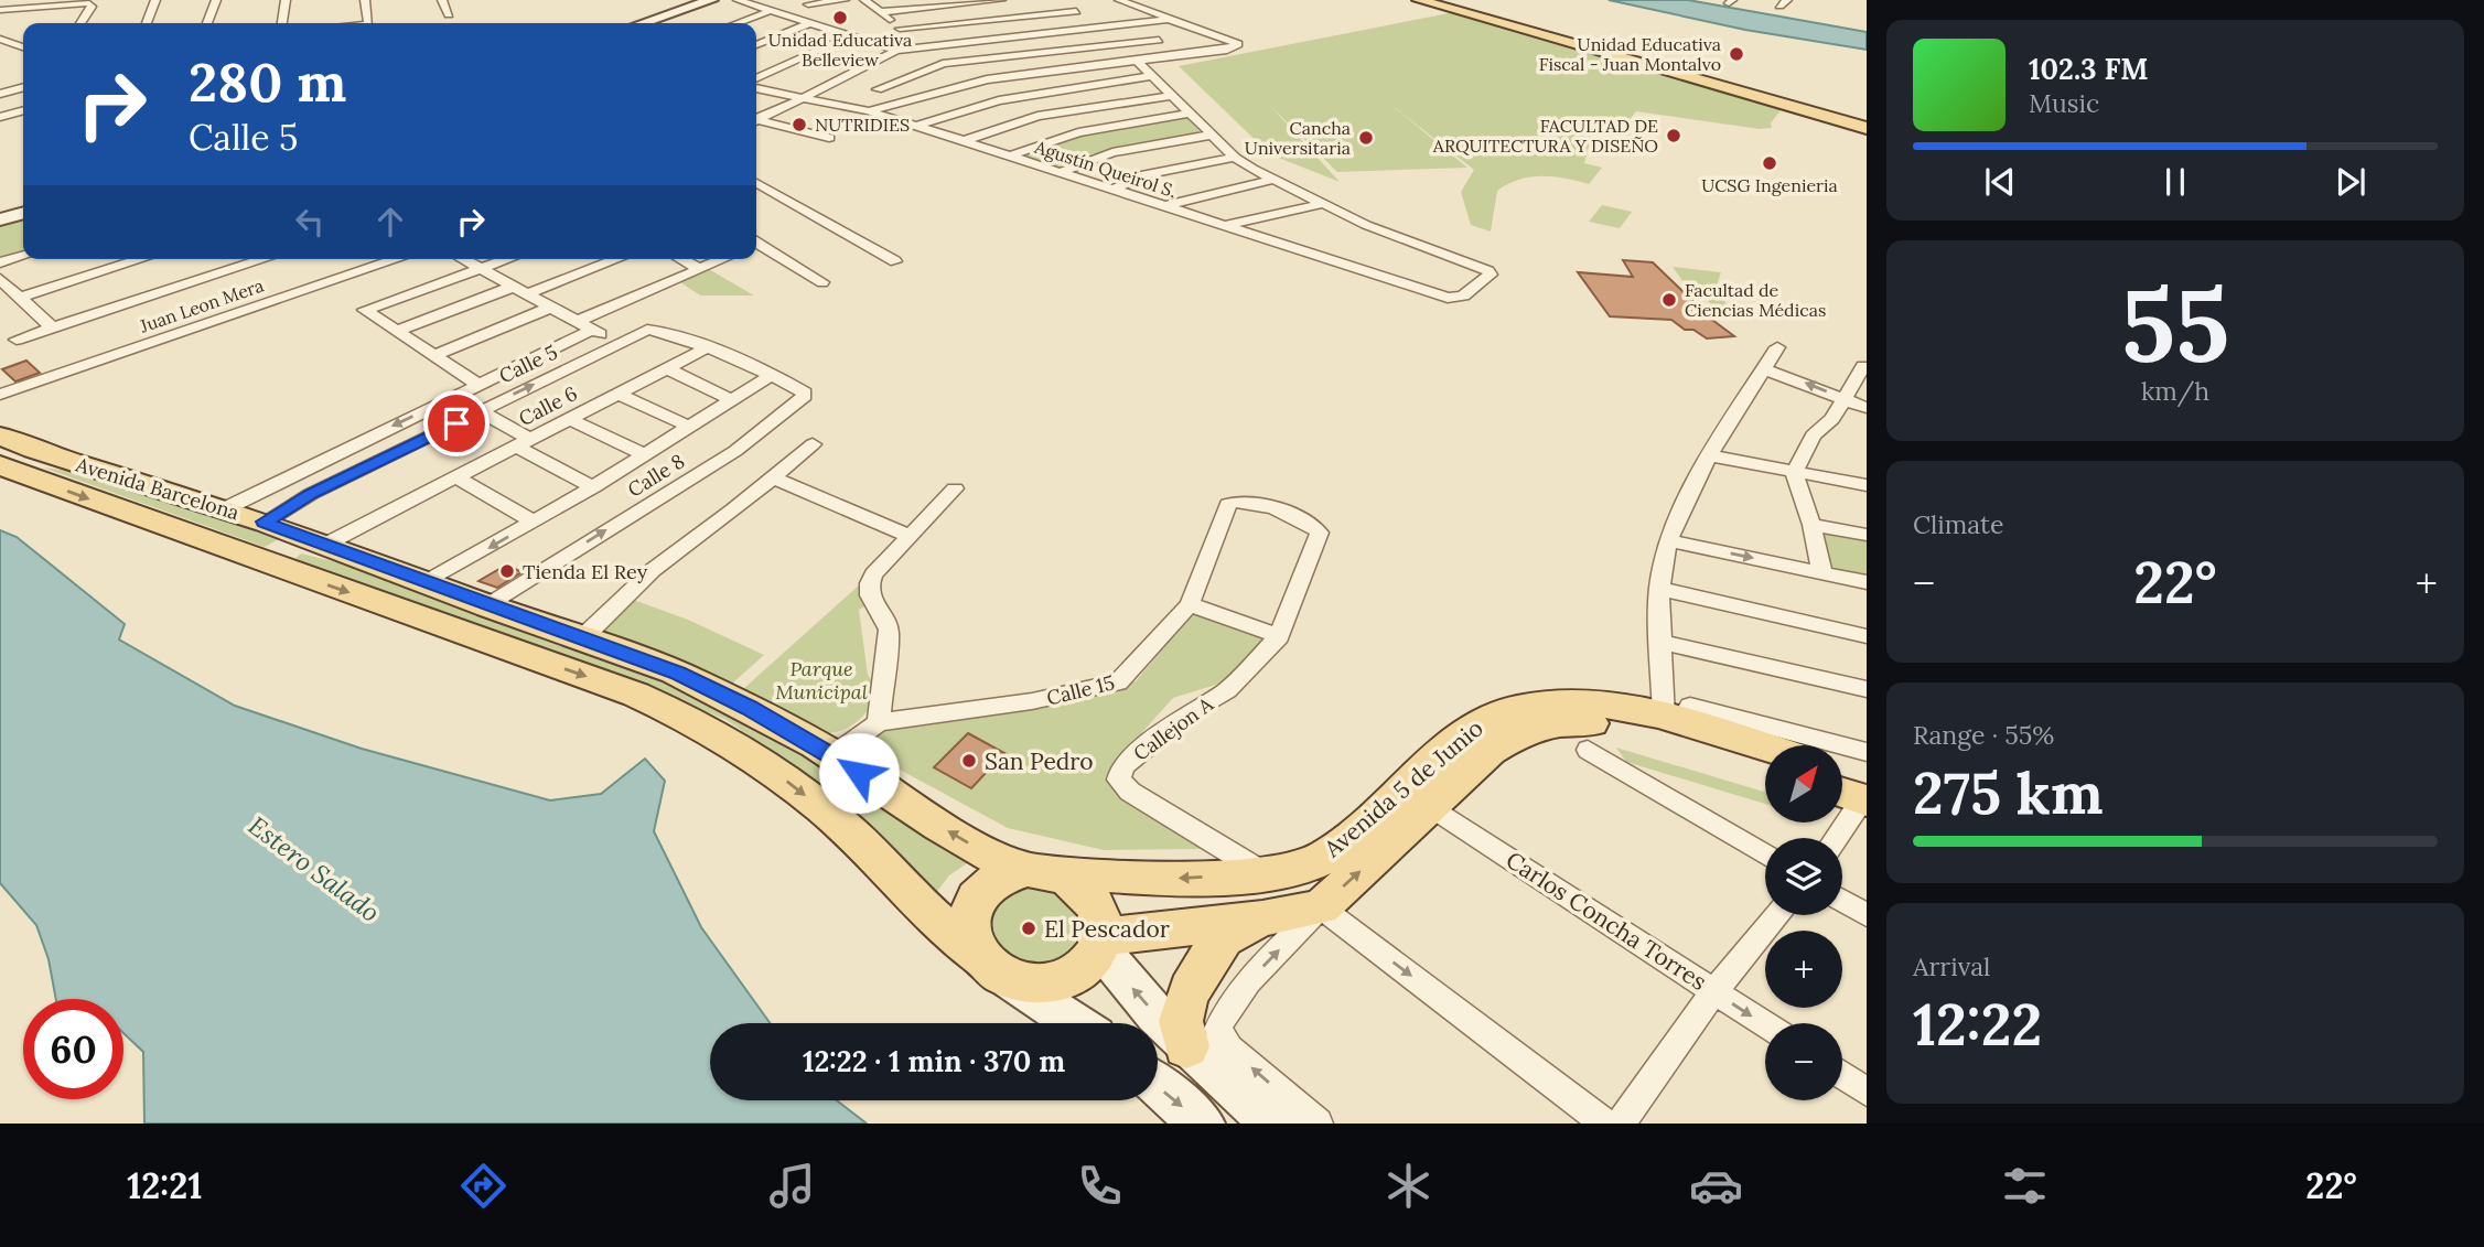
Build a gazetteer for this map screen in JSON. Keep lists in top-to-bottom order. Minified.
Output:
{"streets":{"main road":["Avenida Barcelona","Avenida 5 de Junio"],"street":["Agustín Queirol S.","Juan Leon Mera","Calle 5","Calle 6","Calle 8","Calle 15","Callejon A","Carlos Concha Torres"]},"crossings":[["Calle 5","Calle 6"],["Calle 5","Avenida Barcelona"],["Calle 6","Avenida Barcelona"],["Calle 8","Avenida Barcelona"],["Avenida Barcelona","Avenida 5 de Junio"],["Calle 15","Callejon A"],["Callejon A","Avenida 5 de Junio"],["Avenida 5 de Junio","Carlos Concha Torres"]],"water":["Estero Salado"],"parks":["Parque Municipal"],"places":["Unidad Educativa Belleview","Unidad Educativa Fiscal - Juan Montalvo","NUTRIDIES","FACULTAD DE ARQUITECTURA Y DISEÑO","Cancha Universitaria","UCSG Ingenieria","Facultad de Ciencias Médicas","Tienda El Rey","San Pedro","El Pescador"],"north":"top right","page":{"turn":["280 m","Calle 5"],"song":["102.3 FM","Music"],"tile":[["55","km/h"],"Climate",["Range · 55%","275 km"],["Arrival","12:22"]],"heat":["−","22°","+"],"map_buttons":["+","−"],"limit":"60","trip":"12:22 · 1 min · 370 m","tabs":["12:21","22°"]}}
